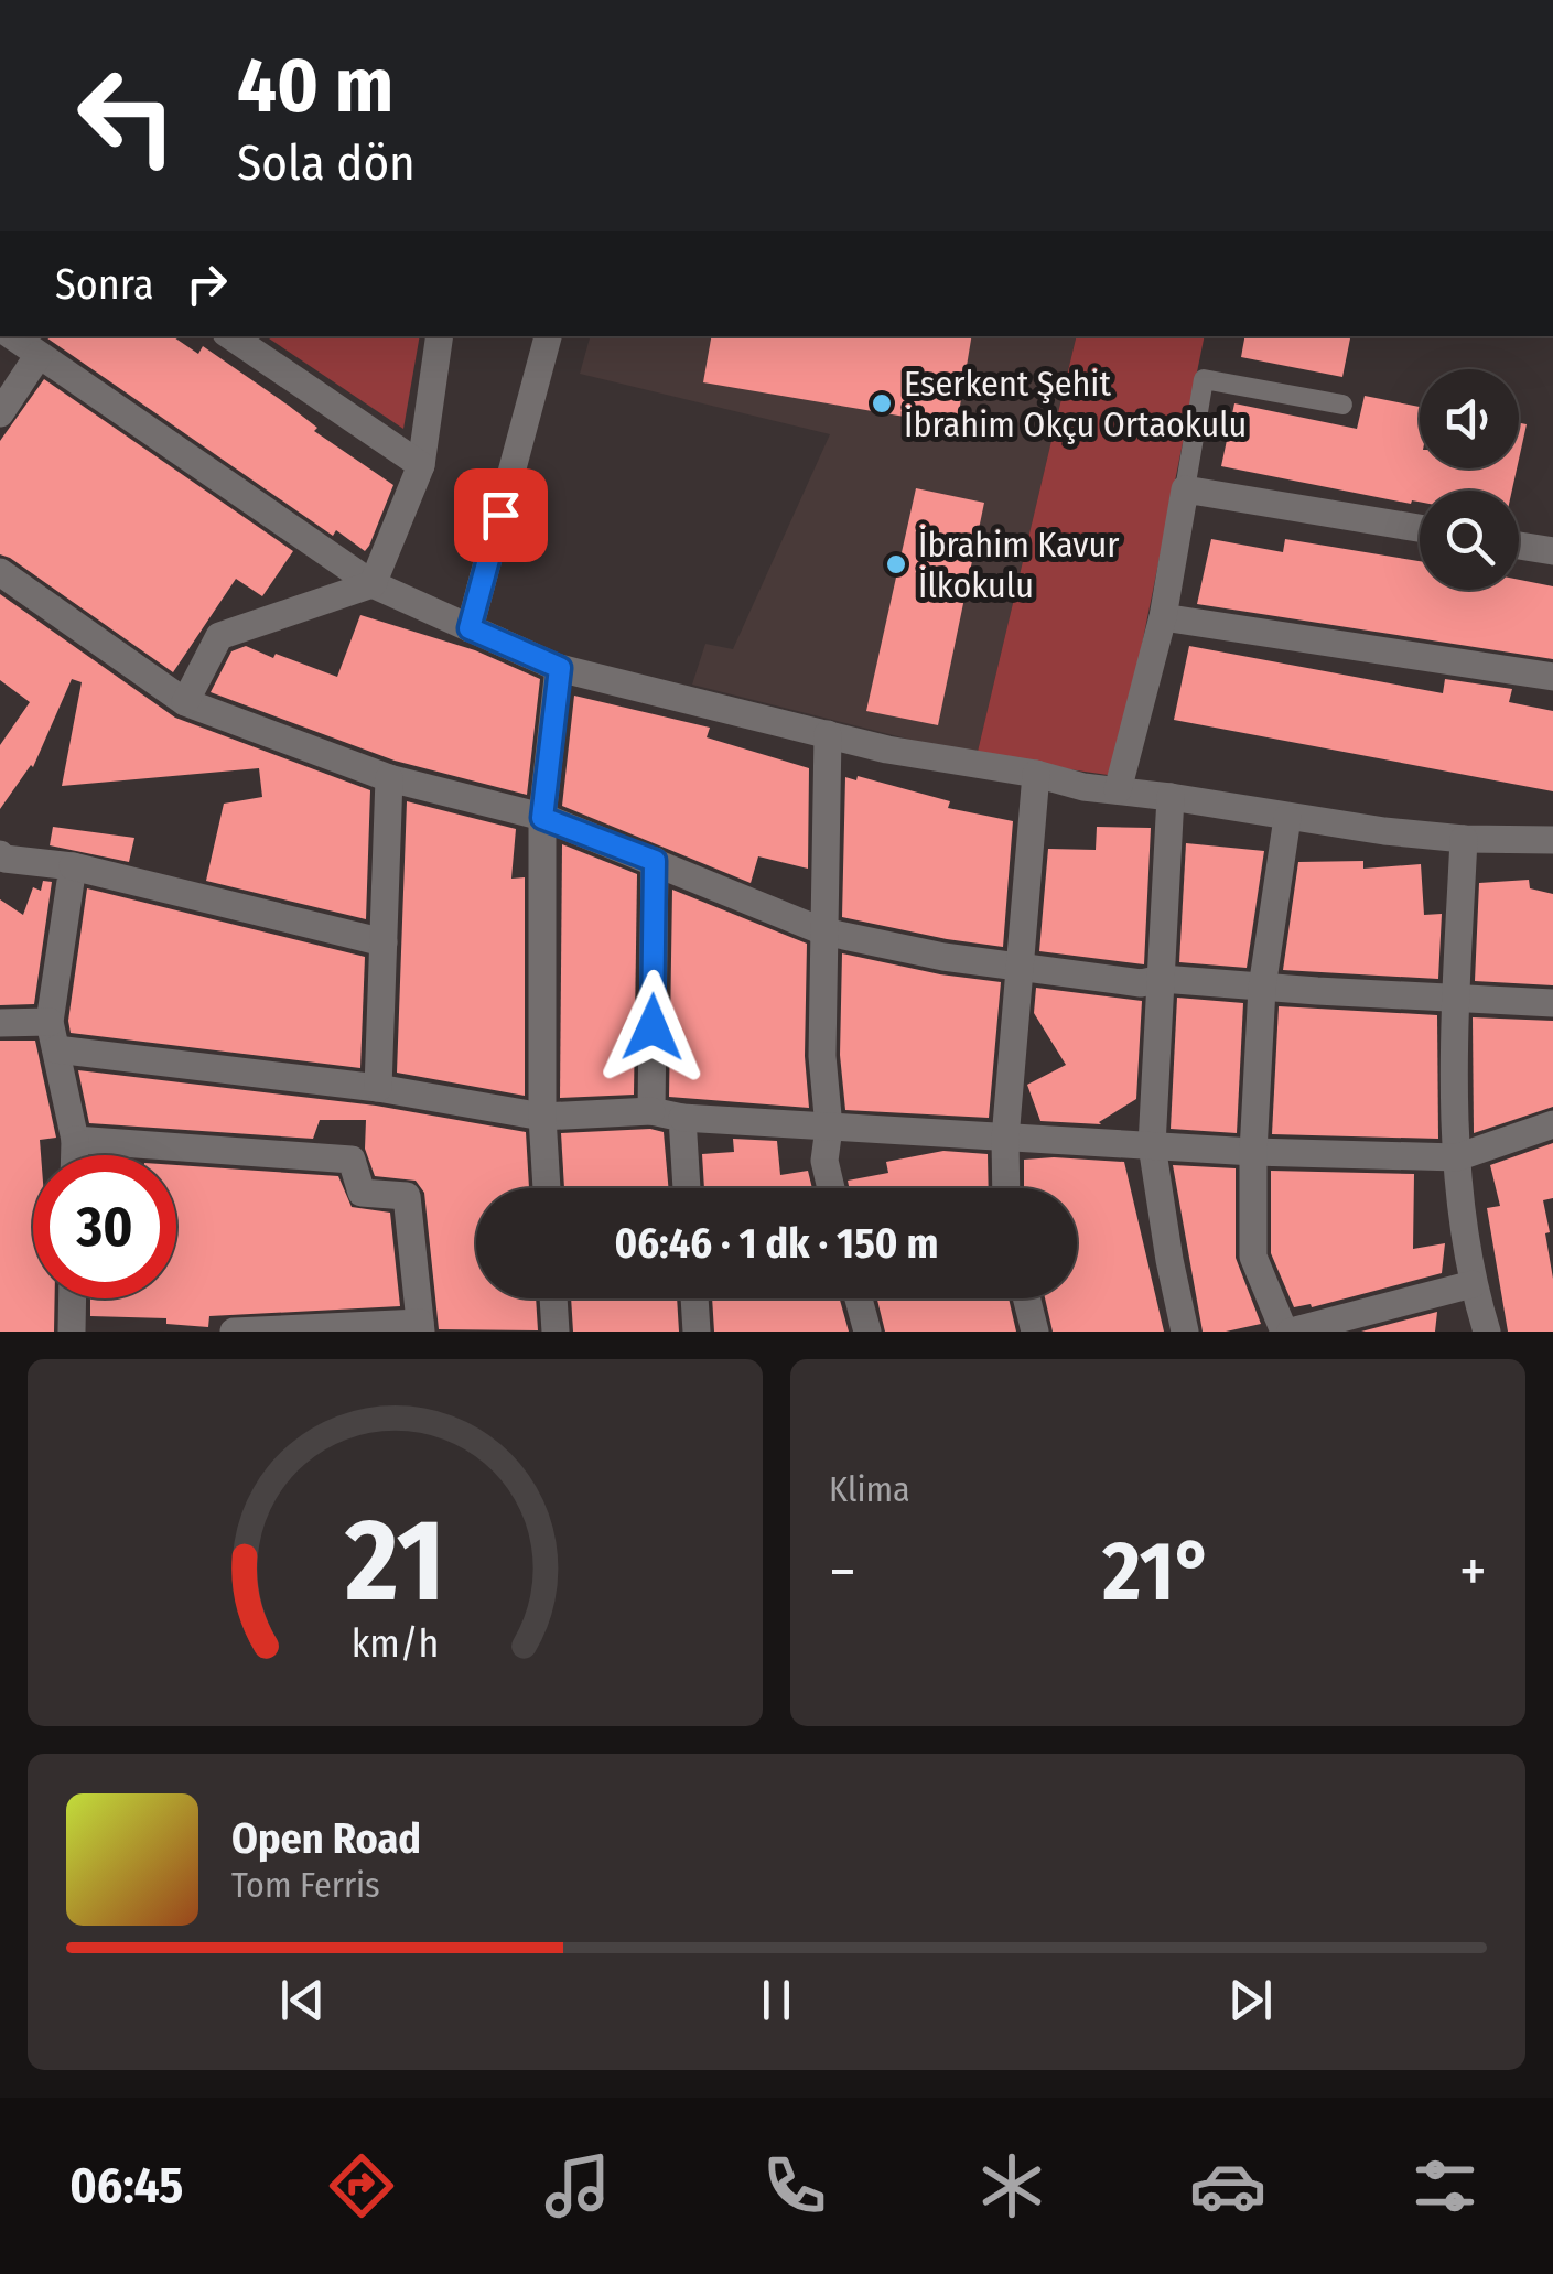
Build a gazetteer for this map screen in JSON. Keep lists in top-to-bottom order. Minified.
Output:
{"places":["Eserkent Şehit İbrahim Okçu Ortaokulu","İbrahim Kavur İlkokulu"],"page":{"turn":["40 m","Sola dön"],"then":"Sonra","limit":"30","trip":"06:46 · 1 dk · 150 m","tile":"Klima","heat":["−","21°","+"],"song":["Open Road","Tom Ferris"],"tabs":"06:45","gauge":["21","km/h"]}}
